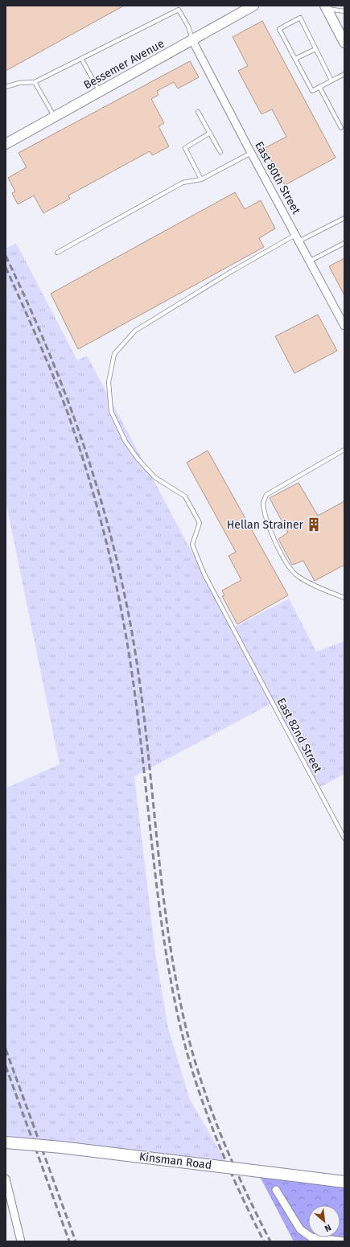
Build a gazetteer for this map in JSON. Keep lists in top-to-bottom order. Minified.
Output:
{"streets":{"main road":["Kinsman Road"],"street":["Bessemer Avenue","East 80th Street"],"lane":["East 82nd Street"]},"crossings":[["Bessemer Avenue","East 80th Street"],["East 80th Street","East 82nd Street"]],"places":{"building":["Hellan Strainer"]},"north":"bottom right"}
